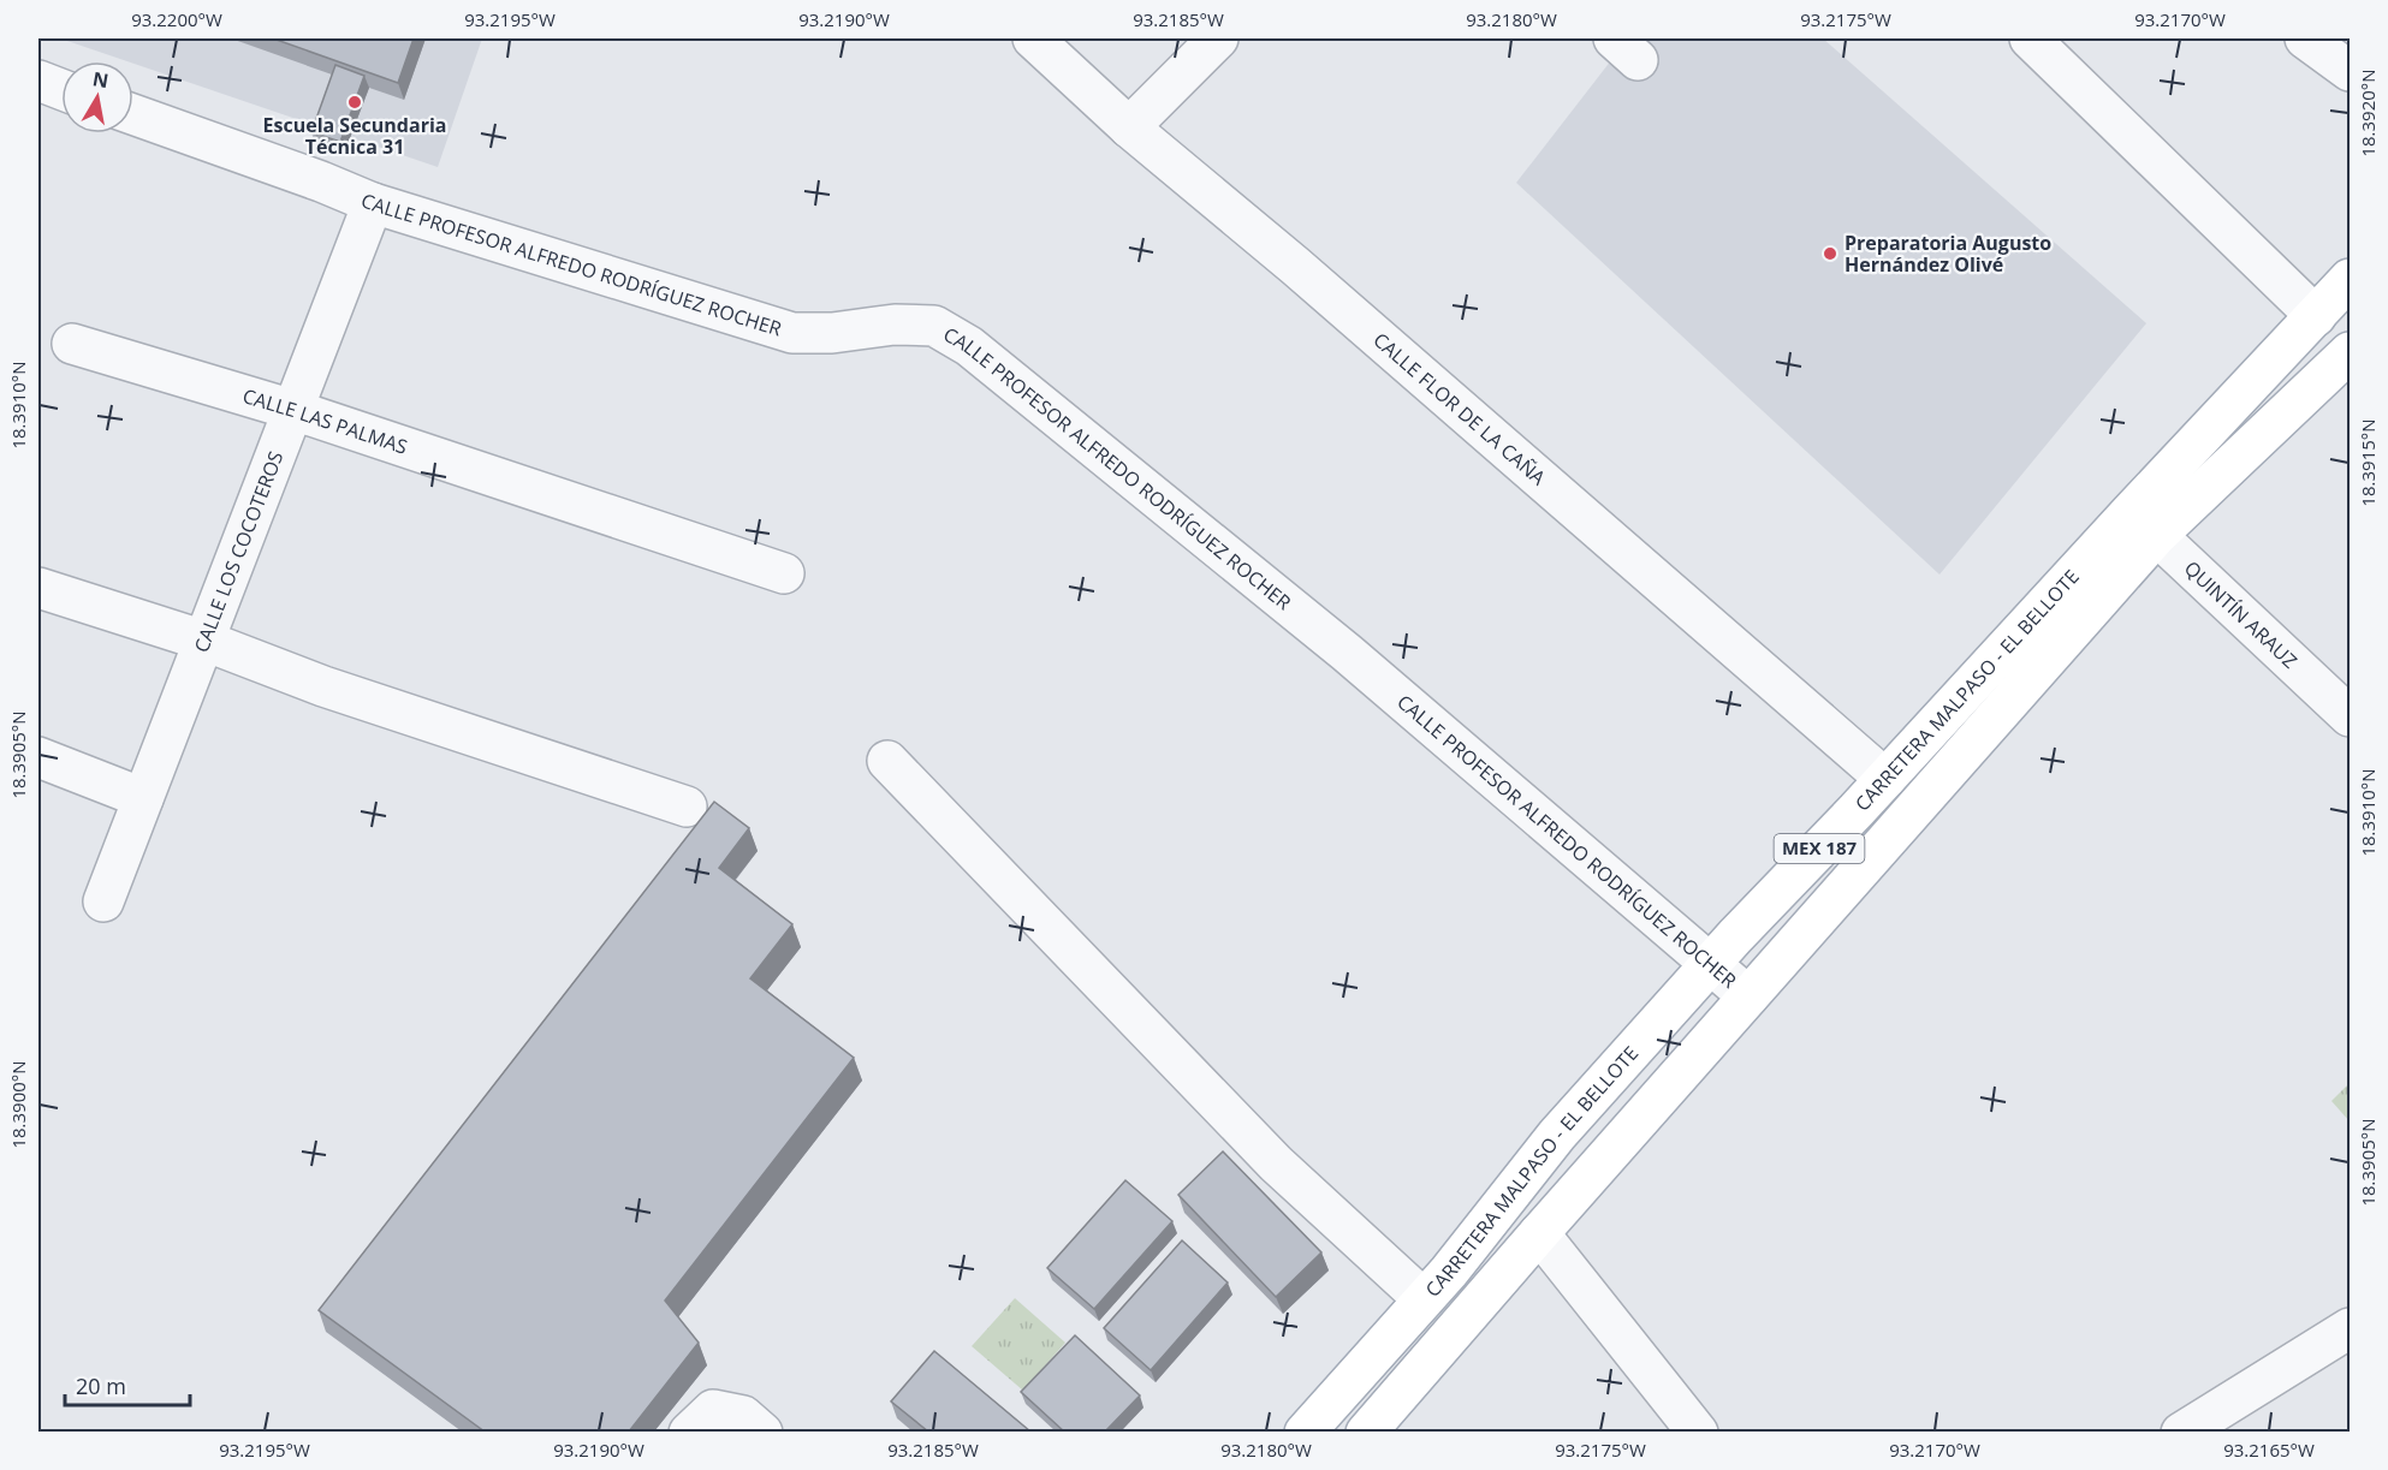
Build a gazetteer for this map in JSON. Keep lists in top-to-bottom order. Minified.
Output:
{"streets":{"main road":["CARRETERA MALPASO - EL BELLOTE","MEX 187"],"street":["CALLE PROFESOR ALFREDO RODRÍGUEZ ROCHER","CALLE FLOR DE LA CAÑA","CALLE LAS PALMAS","CALLE LOS COCOTEROS","QUINTÍN ARAUZ"]},"crossings":[["CALLE PROFESOR ALFREDO RODRÍGUEZ ROCHER","CALLE LOS COCOTEROS"],["CALLE PROFESOR ALFREDO RODRÍGUEZ ROCHER","CARRETERA MALPASO - EL BELLOTE"],["CALLE FLOR DE LA CAÑA","CARRETERA MALPASO - EL BELLOTE"],["CALLE LAS PALMAS","CALLE LOS COCOTEROS"],["QUINTÍN ARAUZ","CARRETERA MALPASO - EL BELLOTE"]],"places":["Escuela Secundaria Técnica 31","Preparatoria Augusto Hernández Olivé"],"scale_bar":"20 m","north":"top","coordinates":["93.2200°W","93.2195°W","93.2190°W","93.2185°W","93.2180°W","93.2175°W","93.2170°W","18.3920°N","18.3910°N","18.3915°N","18.3905°N","18.3900°N","93.2165°W"]}
